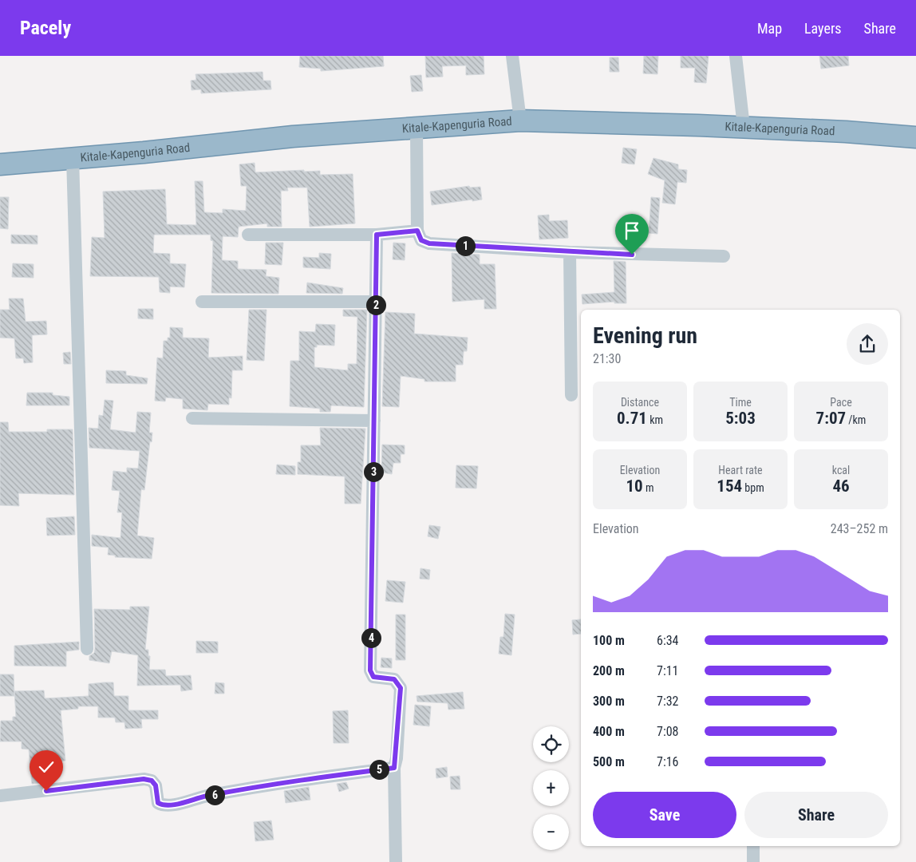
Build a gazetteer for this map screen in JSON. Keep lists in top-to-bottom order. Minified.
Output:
{"streets":{"highway":["Kitale-Kapenguria Road"]},"page":{"header":"Pacely","nav":["Map","Layers","Share"],"pins":["1","2","3","4","5","6"],"heading":["Evening run","21:30"],"stats":[["Distance","0.71 km"],["Time","5:03"],["Pace","7:07 /km"],["Elevation","10 m"],["Heart rate","154 bpm"],["kcal","46"]],"chart":["Elevation","243–252 m"],"list":[{"name":"100 m","note":"6:34"},{"name":"200 m","note":"7:11"},{"name":"300 m","note":"7:32"},{"name":"400 m","note":"7:08"},{"name":"500 m","note":"7:16"}],"map_buttons":["+","−"],"buttons":["Save","Share"]}}
